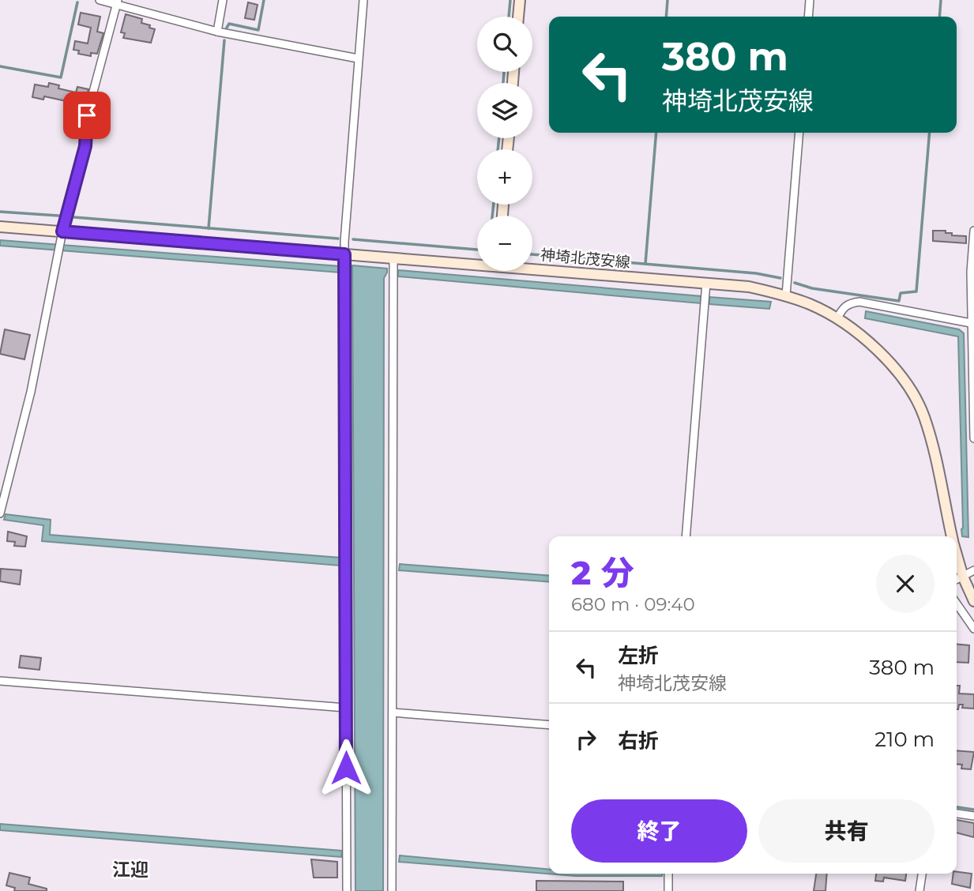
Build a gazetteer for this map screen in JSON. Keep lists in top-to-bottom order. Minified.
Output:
{"streets":{"main road":["神埼北茂安線"]},"districts":["江迎"],"page":{"map_buttons":["+","−"],"turn":["380 m","神埼北茂安線"],"heading":["2 分","680 m · 09:40"],"list":[{"name":"左折","note":"神埼北茂安線","value":"380 m"},{"name":"右折","value":"210 m"}],"buttons":["終了","共有"]}}
